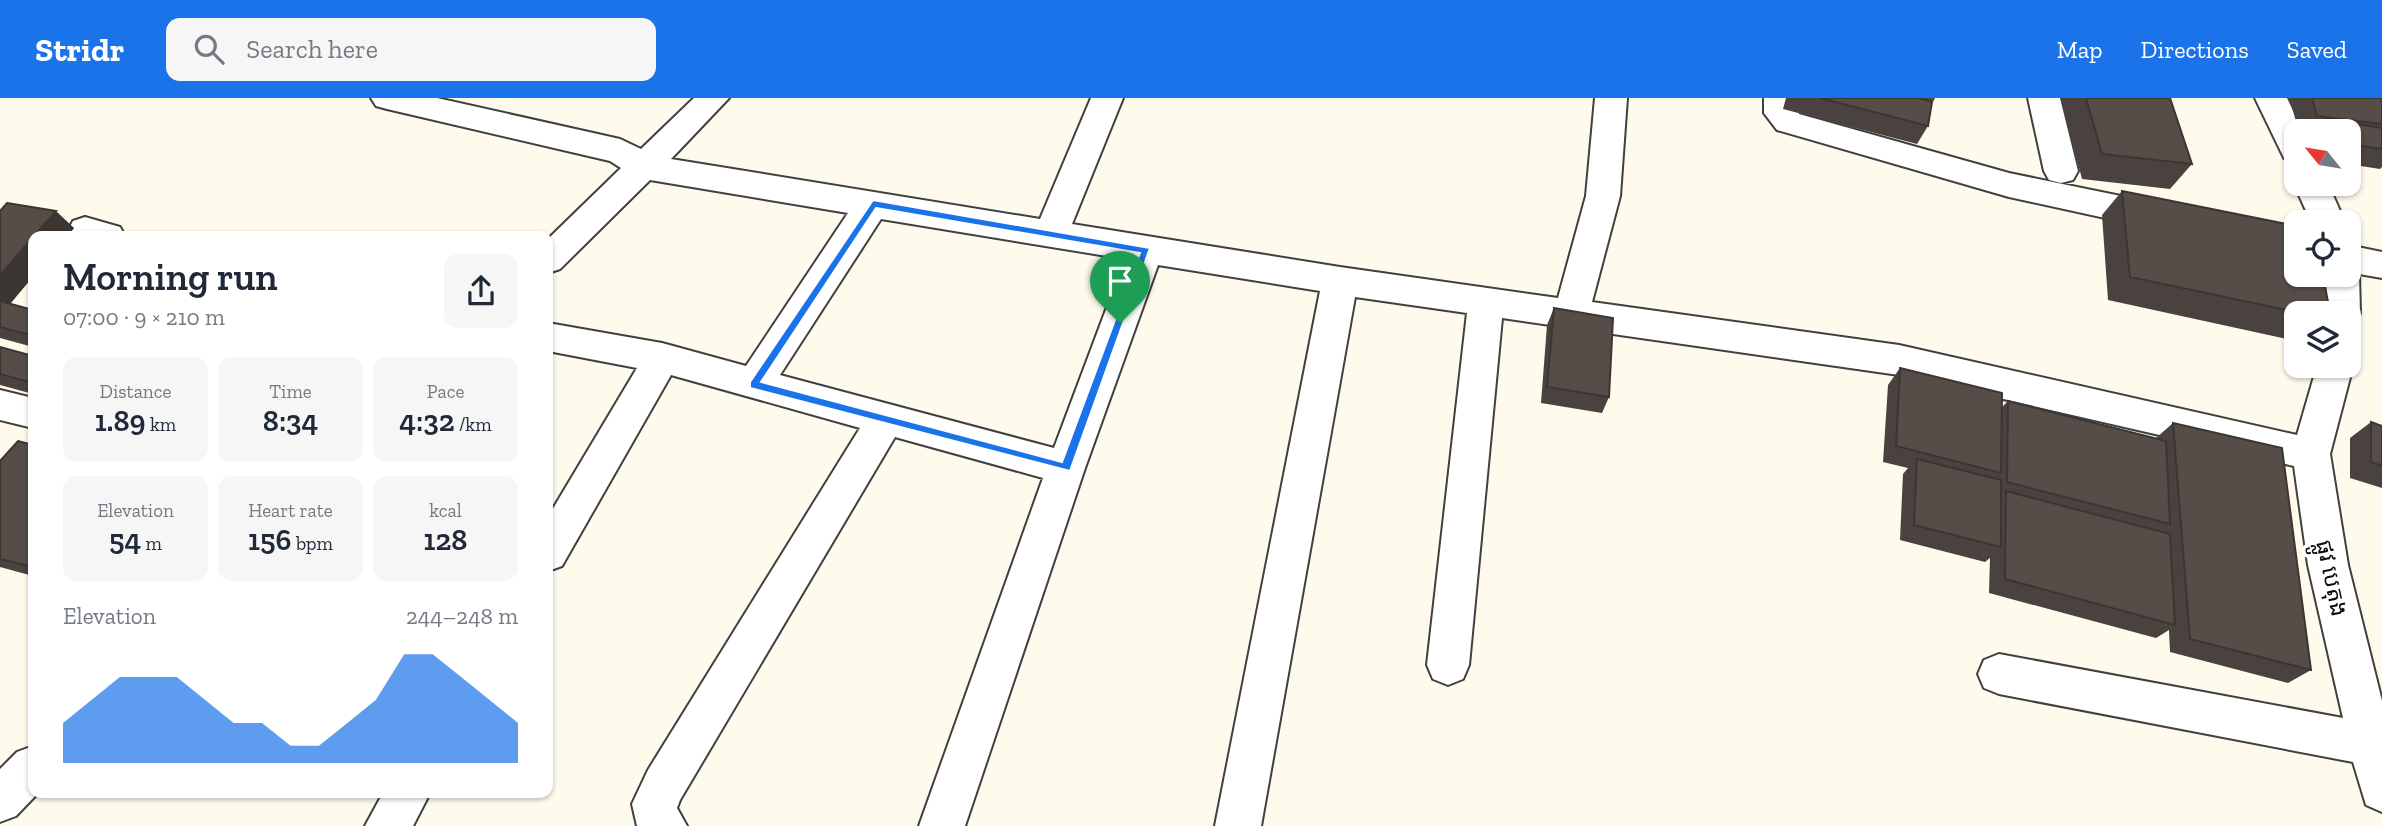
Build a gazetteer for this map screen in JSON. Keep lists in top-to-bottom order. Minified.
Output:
{"streets":{"street":["ផ្លូវ បេតុង"]},"north":"top left","page":{"header":"Stridr","search":"Search here","nav":["Map","Directions","Saved"],"heading":["Morning run","07:00 · 9 × 210 m"],"stats":[["Distance","1.89 km"],["Time","8:34"],["Pace","4:32 /km"],["Elevation","54 m"],["Heart rate","156 bpm"],["kcal","128"]],"chart":["Elevation","244–248 m"]}}
